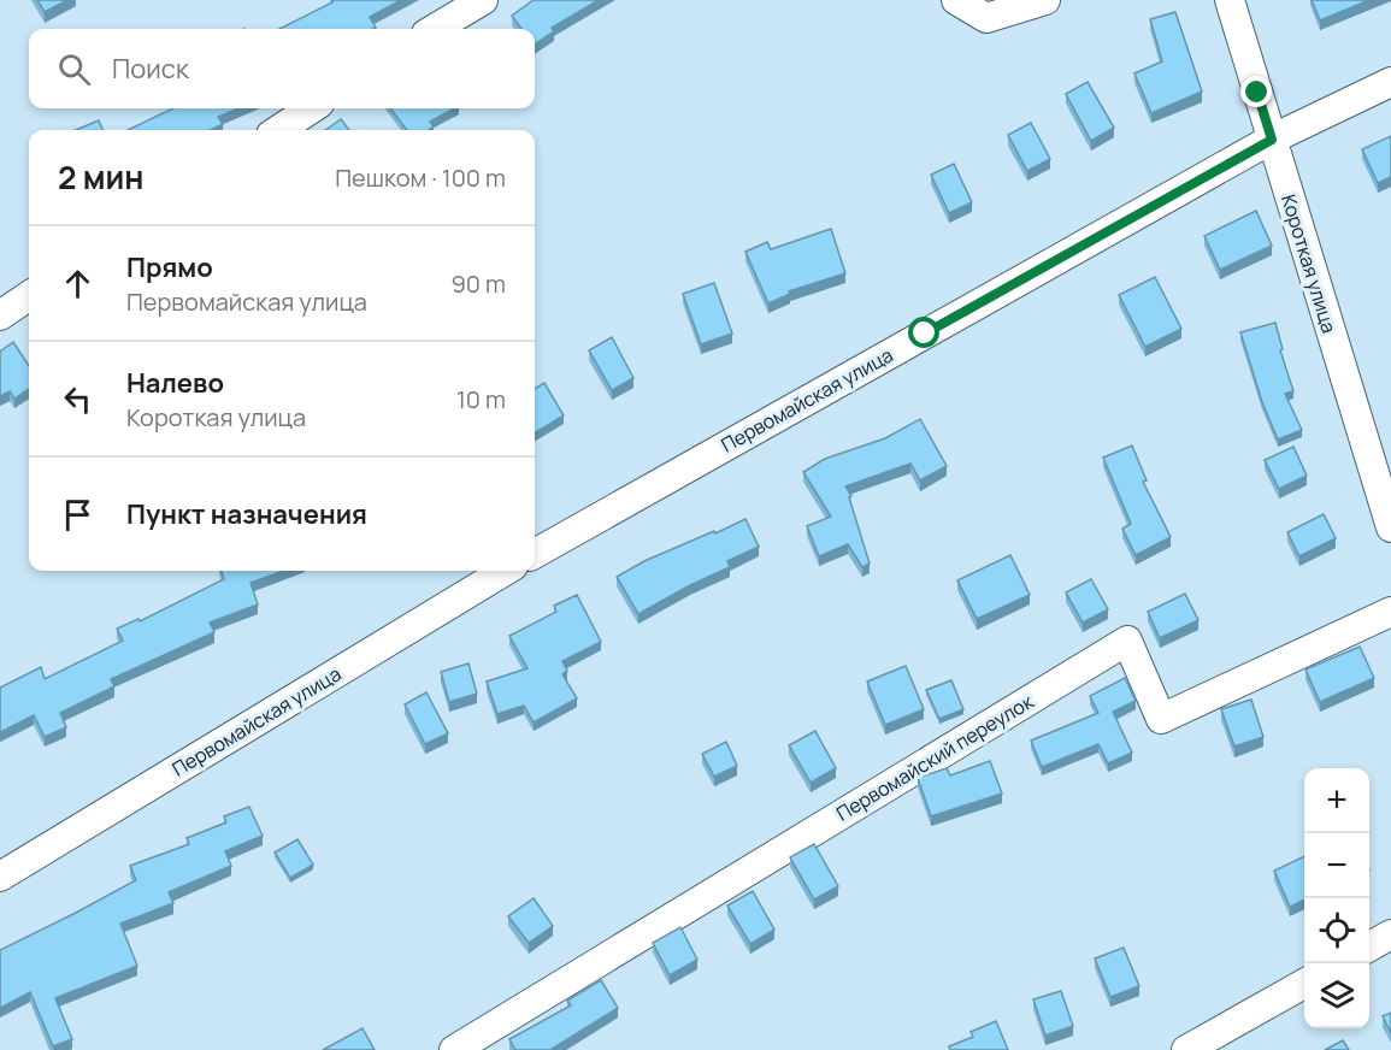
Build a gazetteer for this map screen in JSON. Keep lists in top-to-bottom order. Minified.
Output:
{"streets":{"street":["Короткая улица","Первомайская улица","Первомайский переулок"]},"crossings":[["Короткая улица","Первомайская улица"]],"page":{"search":"Поиск","heading":["2 мин","Пешком · 100 m"],"list":[["Прямо","Первомайская улица","90 m"],["Налево","Короткая улица","10 m"],"Пункт назначения"],"map_buttons":["+","−"]}}
